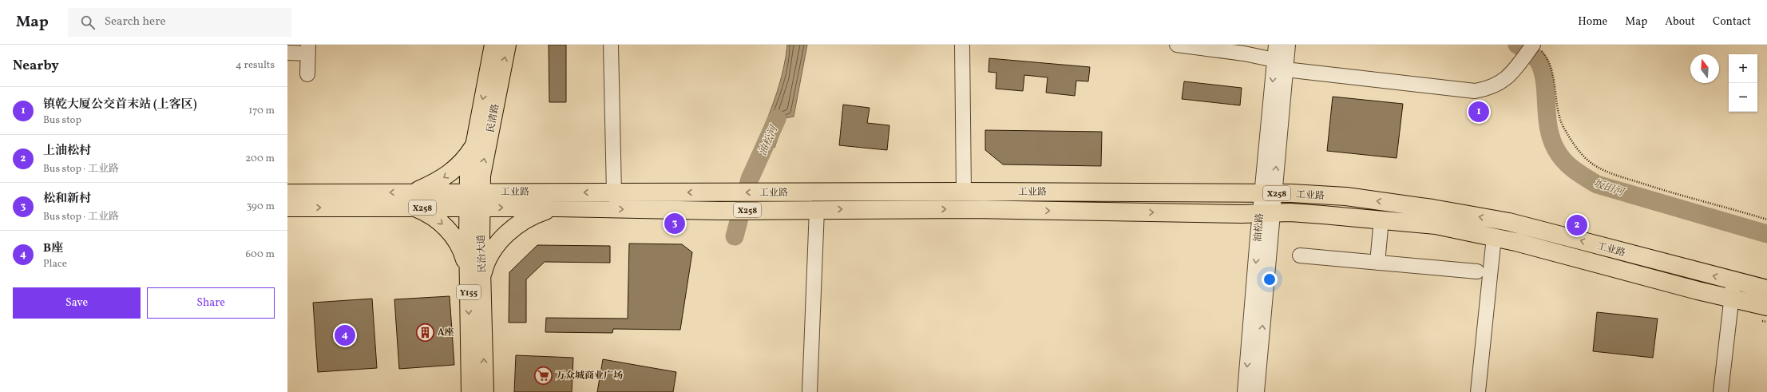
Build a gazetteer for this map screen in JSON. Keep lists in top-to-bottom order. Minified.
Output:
{"streets":{"main road":["民清路","工业路","X258","民治大道","Y155"],"street":["油松路"]},"crossings":[["民清路","工业路"],["民清路","民治大道"],["工业路","油松路"],["工业路","民治大道"]],"water":["油松河","坂田河"],"places":{"building":["A座"],"supermarket":["万众城商业广场"]},"north":"top","page":{"header":"Map","search":"Search here","nav":["Home","Map","About","Contact"],"heading":["Nearby","4 results"],"map_buttons":["+","−"],"list":[{"mark":"1","name":"镇乾大厦公交首末站 (上客区)","note":"Bus stop","value":"170 m"},{"mark":"2","name":"上油松村","note":"Bus stop · 工业路","value":"200 m"},{"mark":"3","name":"松和新村","note":"Bus stop · 工业路","value":"390 m"},{"mark":"4","name":"B座","note":"Place","value":"600 m"}],"pins":["1","3","2","4"],"buttons":["Save","Share"]}}
